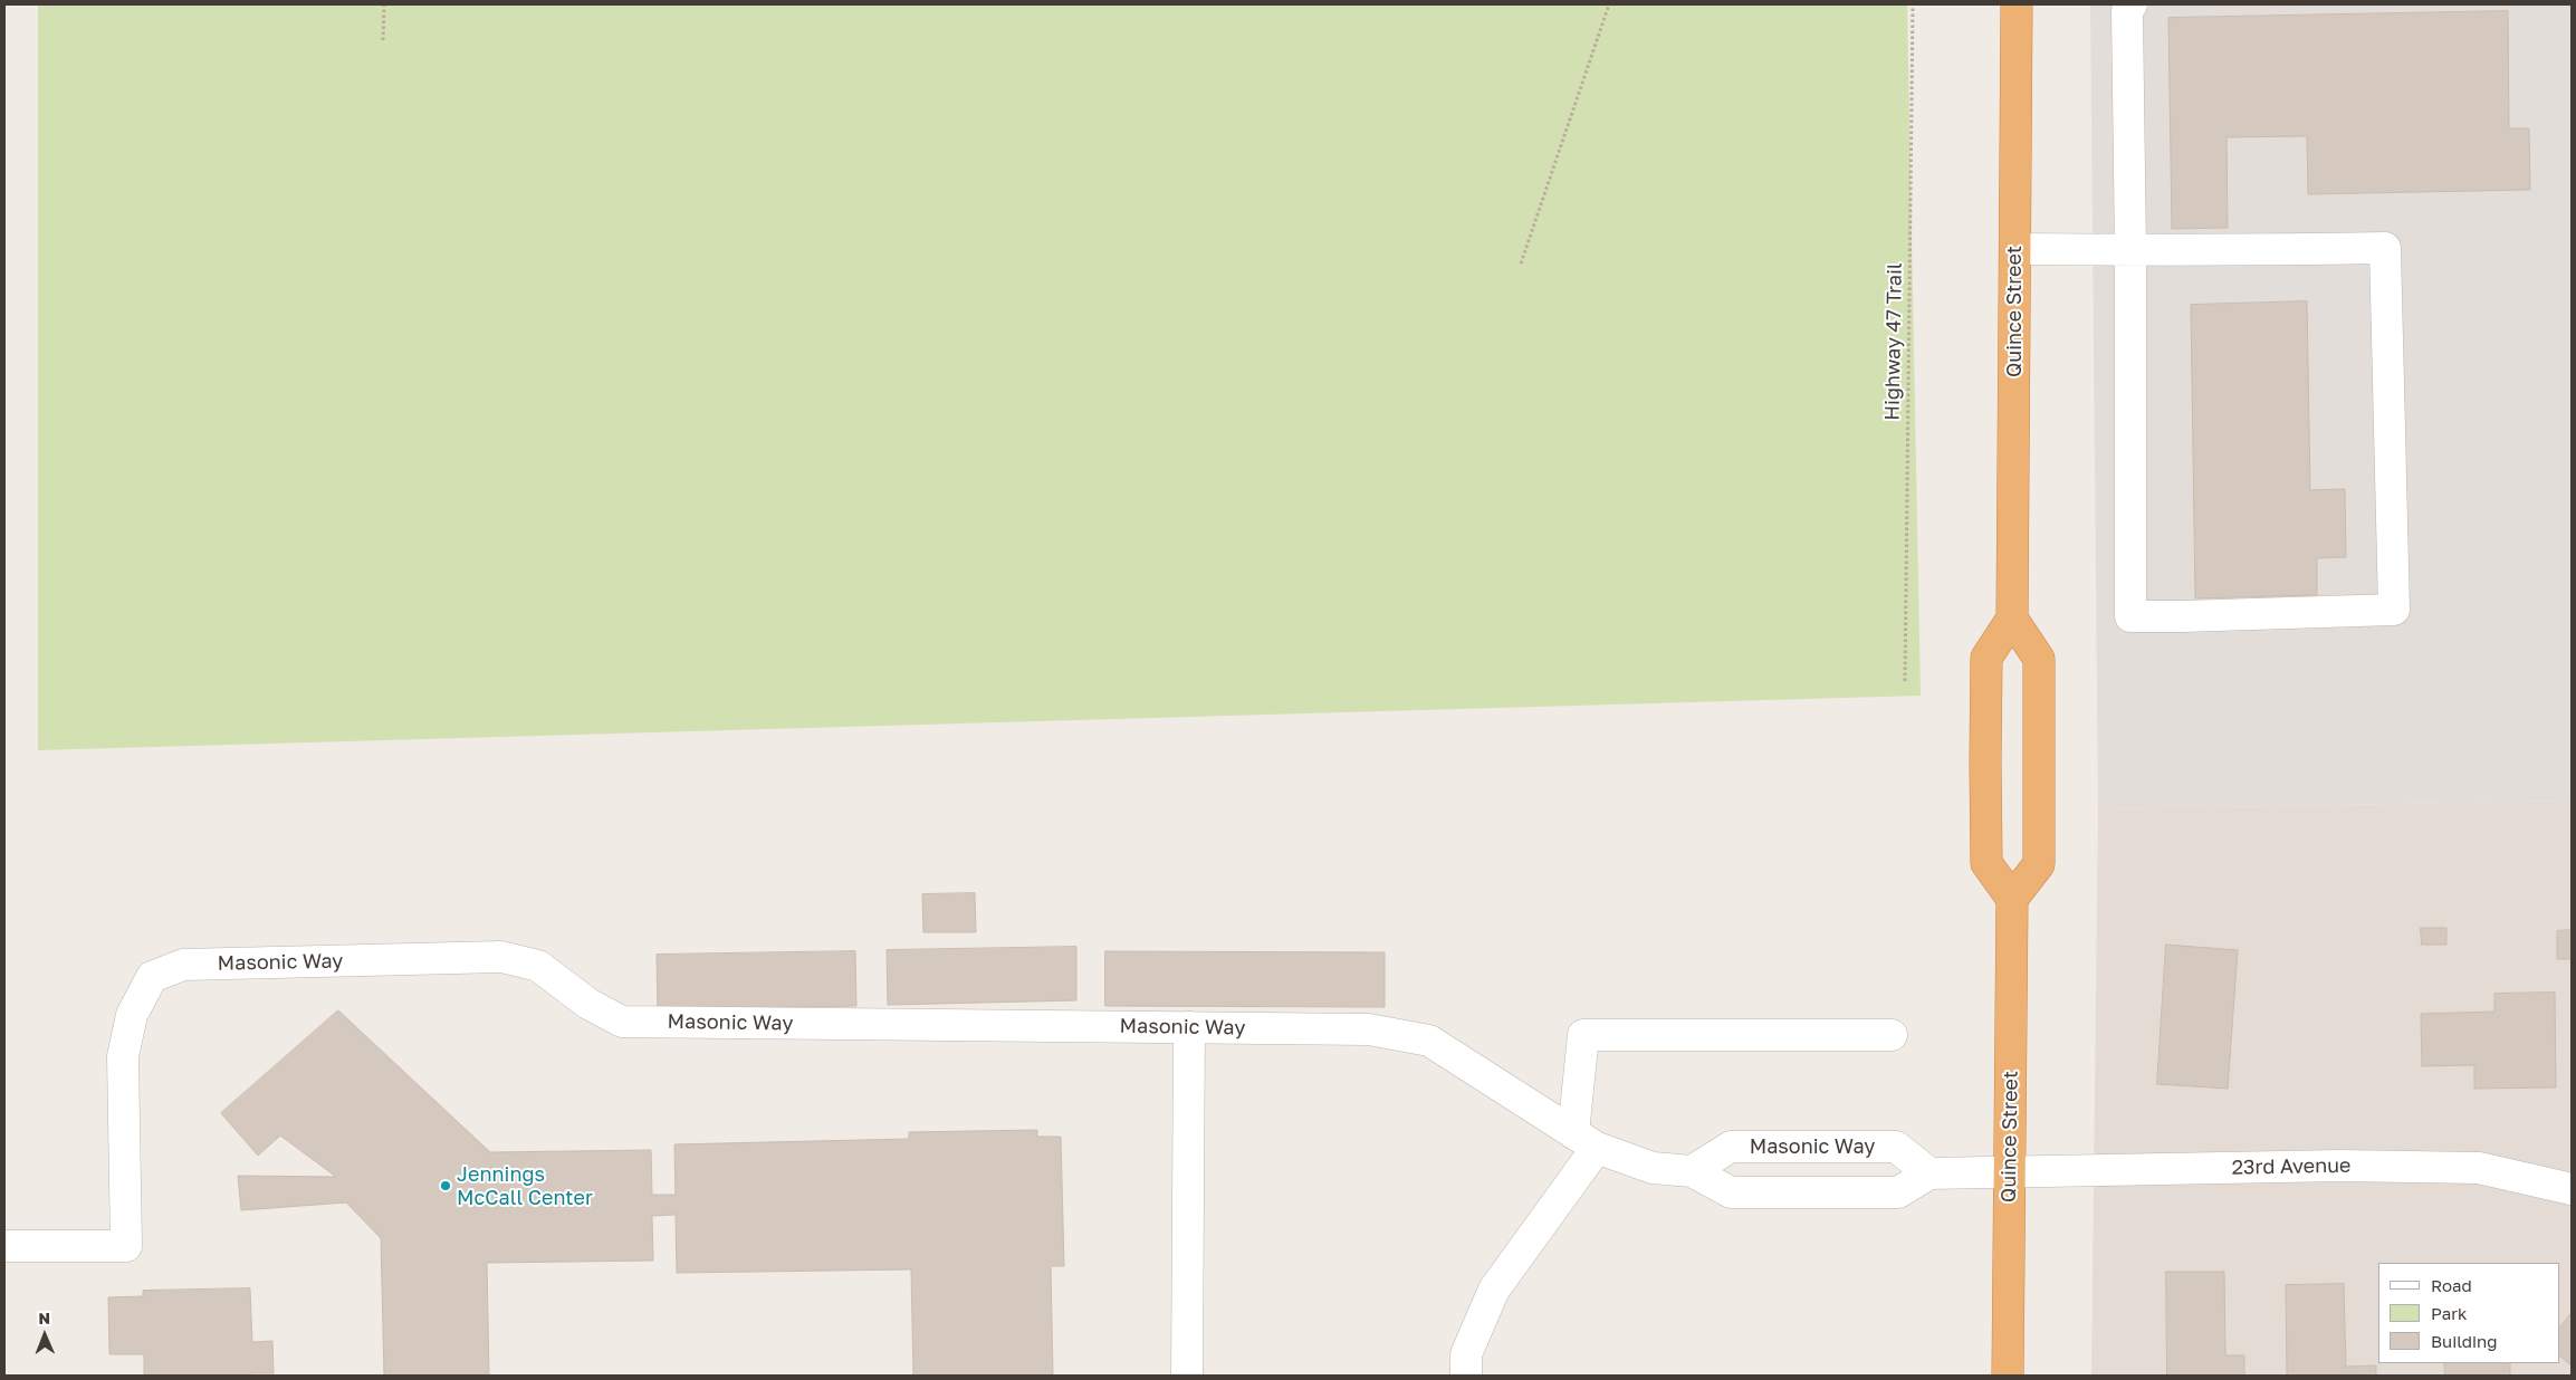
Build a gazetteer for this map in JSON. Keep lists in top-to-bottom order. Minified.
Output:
{"streets":{"highway":["Quince Street"],"street":["Masonic Way","23rd Avenue"],"path":["Highway 47 Trail"]},"crossings":[["Quince Street","23rd Avenue"]],"places":["Jennings McCall Center"],"legend":["Road","Park","Building"],"north":"top"}
